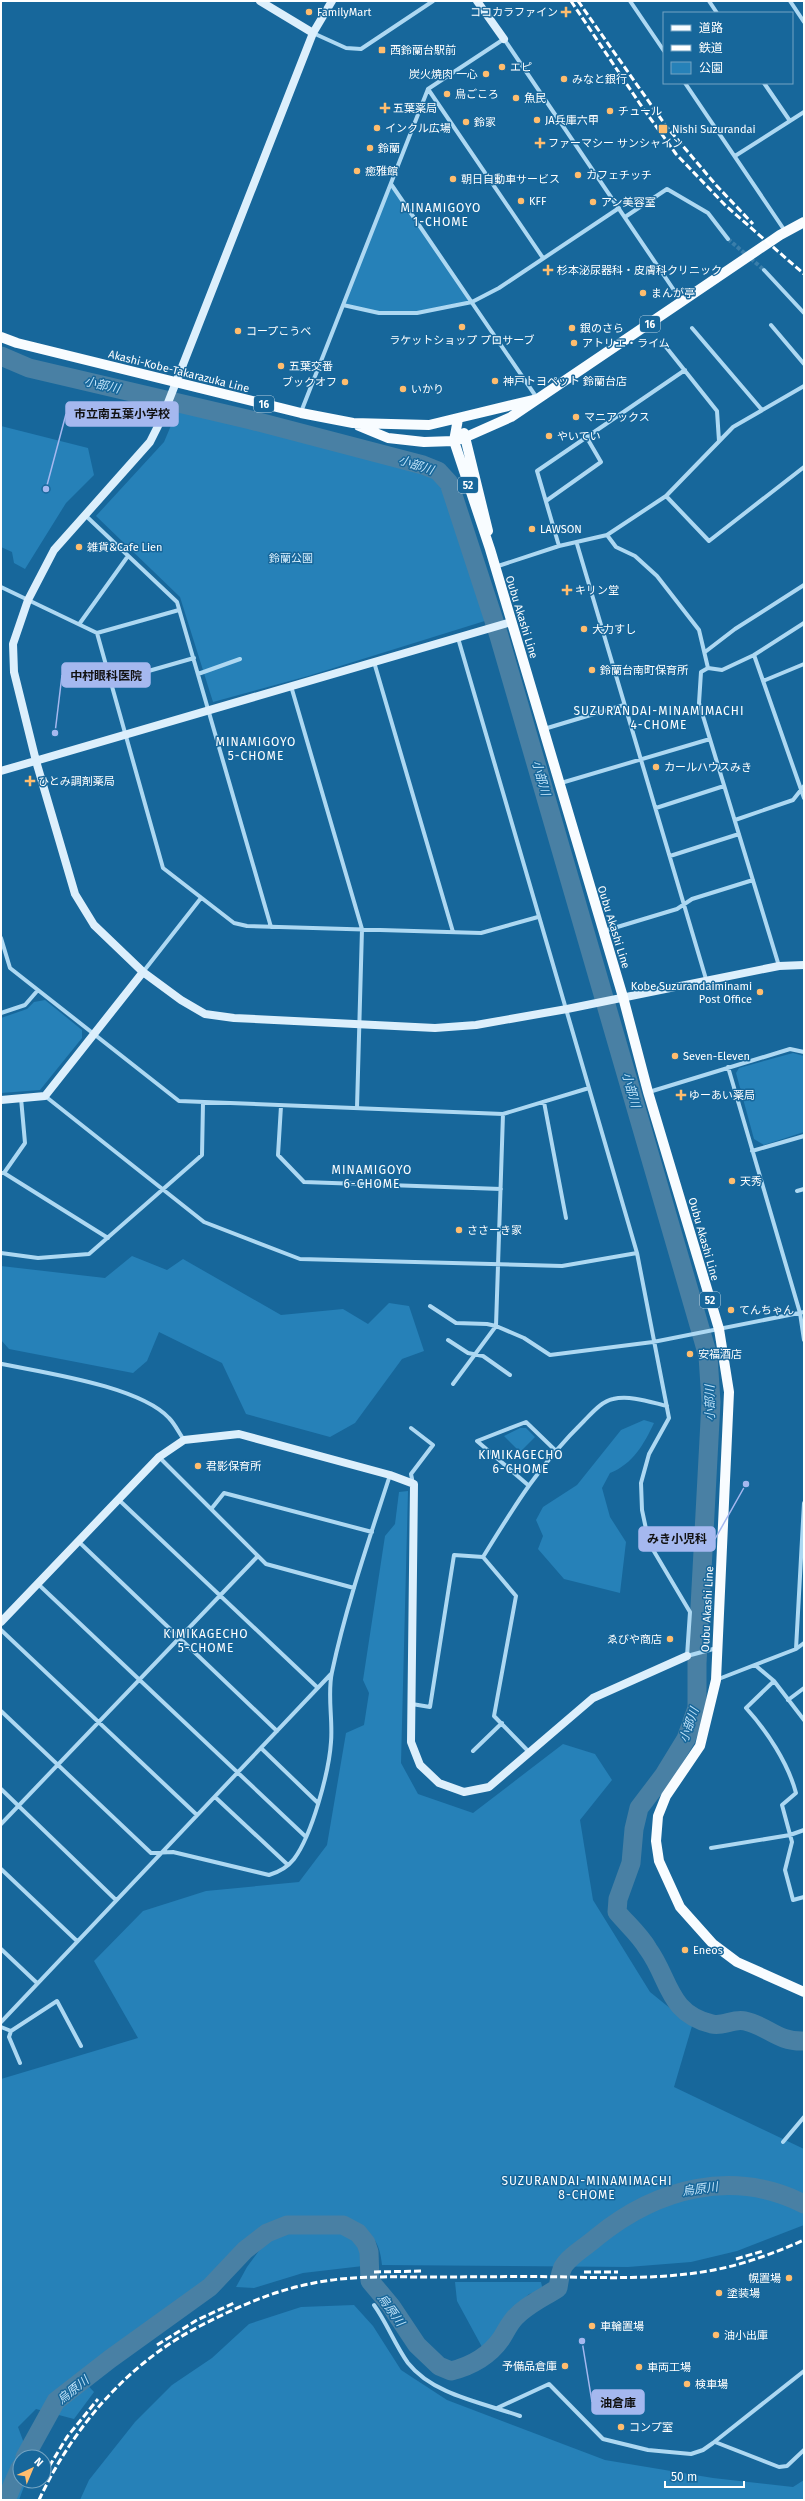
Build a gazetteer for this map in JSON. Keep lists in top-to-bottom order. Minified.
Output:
{"streets":{"main road":["16","Akashi-Kobe-Takarazuka Line","52","Oubu Akashi Line"]},"crossings":[["Akashi-Kobe-Takarazuka Line","Oubu Akashi Line"]],"districts":["MINAMIGOYO 1-CHOME","SUZURANDAI-MINAMIMACHI 4-CHOME","MINAMIGOYO 5-CHOME","MINAMIGOYO 6-CHOME","KIMIKAGECHO 6-CHOME","KIMIKAGECHO 5-CHOME","SUZURANDAI-MINAMIMACHI 8-CHOME"],"water":["小部川","烏原川"],"parks":["鈴蘭公園"],"places":{"other":["FamilyMart","エピ","炭火焼肉 一心","みなと銀行","鳥ごころ","魚民","チュール","JA兵庫六甲","鈴家","インクル広場","鈴蘭","癒雅館","カフェチッチ","朝日自動車サービス","KFF","アン美容室","まんが亭","ラケットショップ プロサーブ","銀のさら","コープこうべ","アトリエ・ライム","五葉交番","神戸トヨペット 鈴蘭台店","ブックオフ","いかり","マニアックス","やいてい","市立南五葉小学校","LAWSON","雑貨&Cafe Lien","大力すし","鈴蘭台南町保育所","中村眼科医院","カールハウスみき","Kobe Suzurandaiminami Post Office","Seven-Eleven","天秀","ささーき家","てんちゃん","安福酒店","君影保育所","みき小児科","ゑびや商店","Eneos","幌置場","塗装場","車輪置場","油小出庫","油倉庫","予備品倉庫","車両工場","検車場","コンプ室"],"health":["ココカラファイン","五葉薬局","ファーマシー サンシャイン","杉本泌尿器科・皮膚科クリニック","キリン堂","ひとみ調剤薬局","ゆーあい薬局"],"transit":["西鈴蘭台駅前","Nishi Suzurandai"]},"legend":["道路","鉄道","公園"],"scale_bar":"50 m","north":"top right"}
